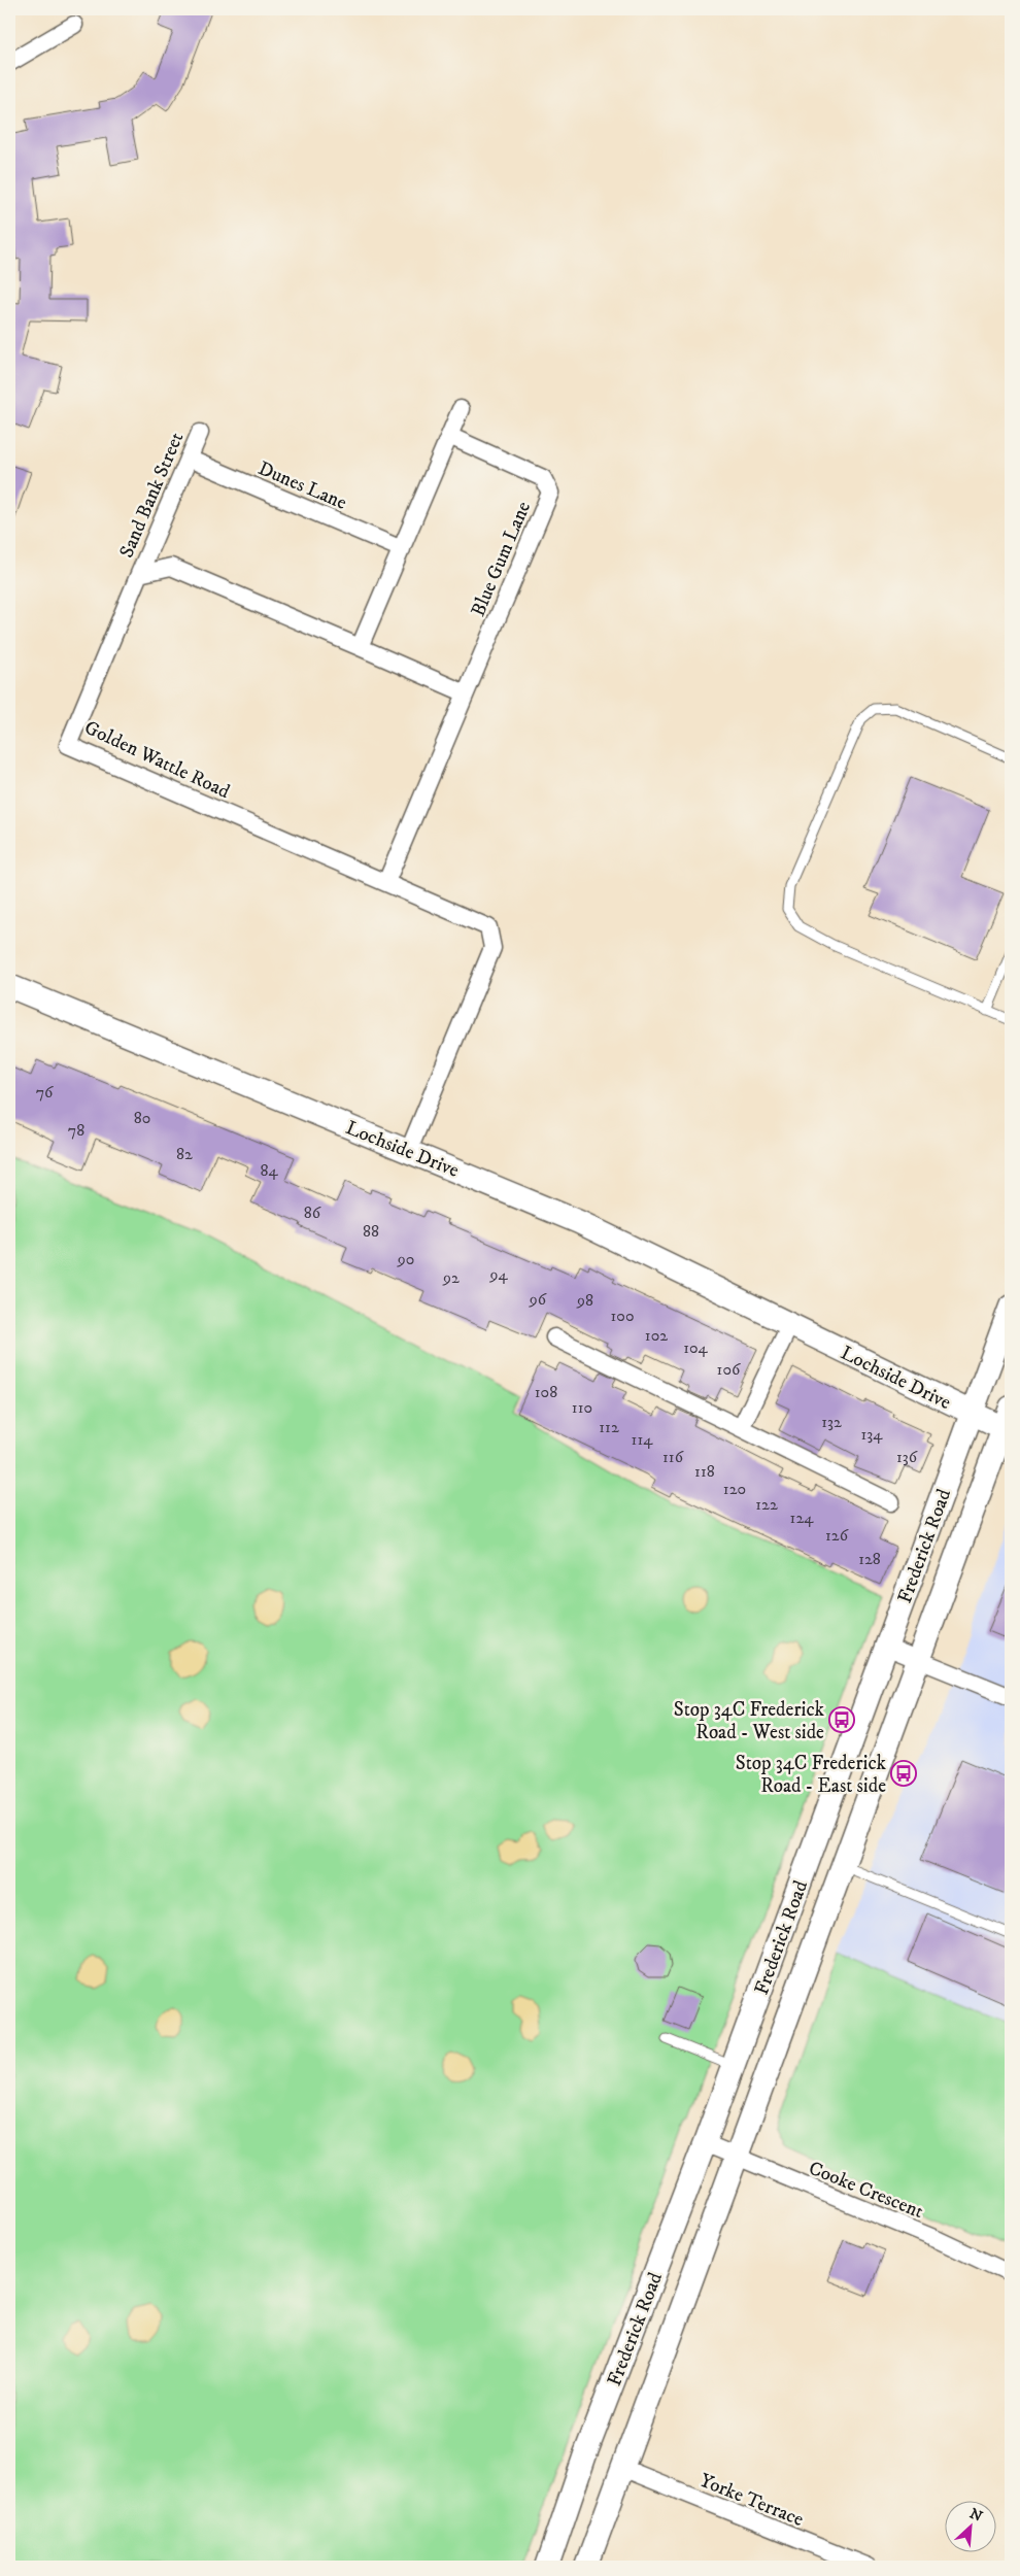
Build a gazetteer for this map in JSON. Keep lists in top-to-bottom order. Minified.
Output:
{"streets":{"main road":["Lochside Drive","Frederick Road"],"street":["Dunes Lane","Sand Bank Street","Blue Gum Lane","Golden Wattle Road","Cooke Crescent","Yorke Terrace"]},"crossings":[["Dunes Lane","Sand Bank Street"],["Sand Bank Street","Golden Wattle Road"],["Blue Gum Lane","Golden Wattle Road"],["Golden Wattle Road","Lochside Drive"],["Lochside Drive","Frederick Road"],["Frederick Road","Cooke Crescent"],["Frederick Road","Yorke Terrace"]],"places":{"bus stop":["Stop 34C Frederick Road - West side","Stop 34C Frederick Road - East side"]},"house_numbers":["76","80","78","82","84","86","88","90","94","92","96","98","100","102","104","106","108","110","132","112","134","114","116","136","118","120","122","124","126","128"],"north":"top right"}
